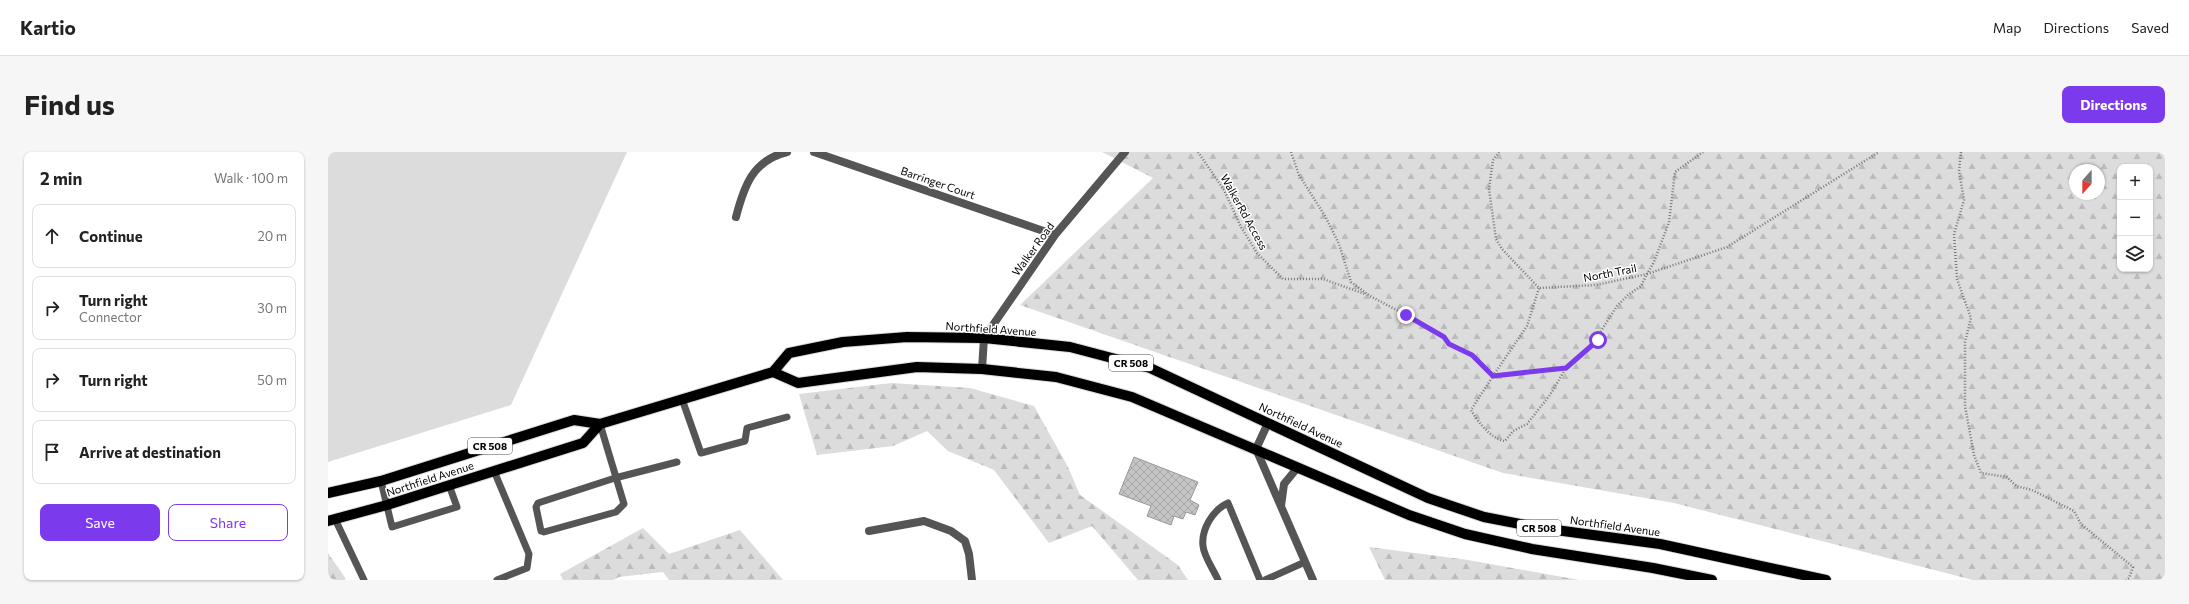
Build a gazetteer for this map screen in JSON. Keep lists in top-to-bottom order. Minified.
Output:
{"streets":{"main road":["Northfield Avenue","CR 508"],"street":["Barringer Court","Walker Road"],"path":["WalkerRd Access","North Trail"]},"crossings":[["Barringer Court","Walker Road"],["Walker Road","Northfield Avenue"],["Northfield Avenue","CR 508"]],"north":"bottom","page":{"header":"Kartio","nav":["Map","Directions","Saved"],"buttons":["Directions",["Save","Share"]],"title":"Find us","heading":["2 min","Walk · 100 m"],"map_buttons":["+","−"],"list":[["Continue","20 m"],["Turn right","Connector","30 m"],["Turn right","50 m"],"Arrive at destination"]}}
